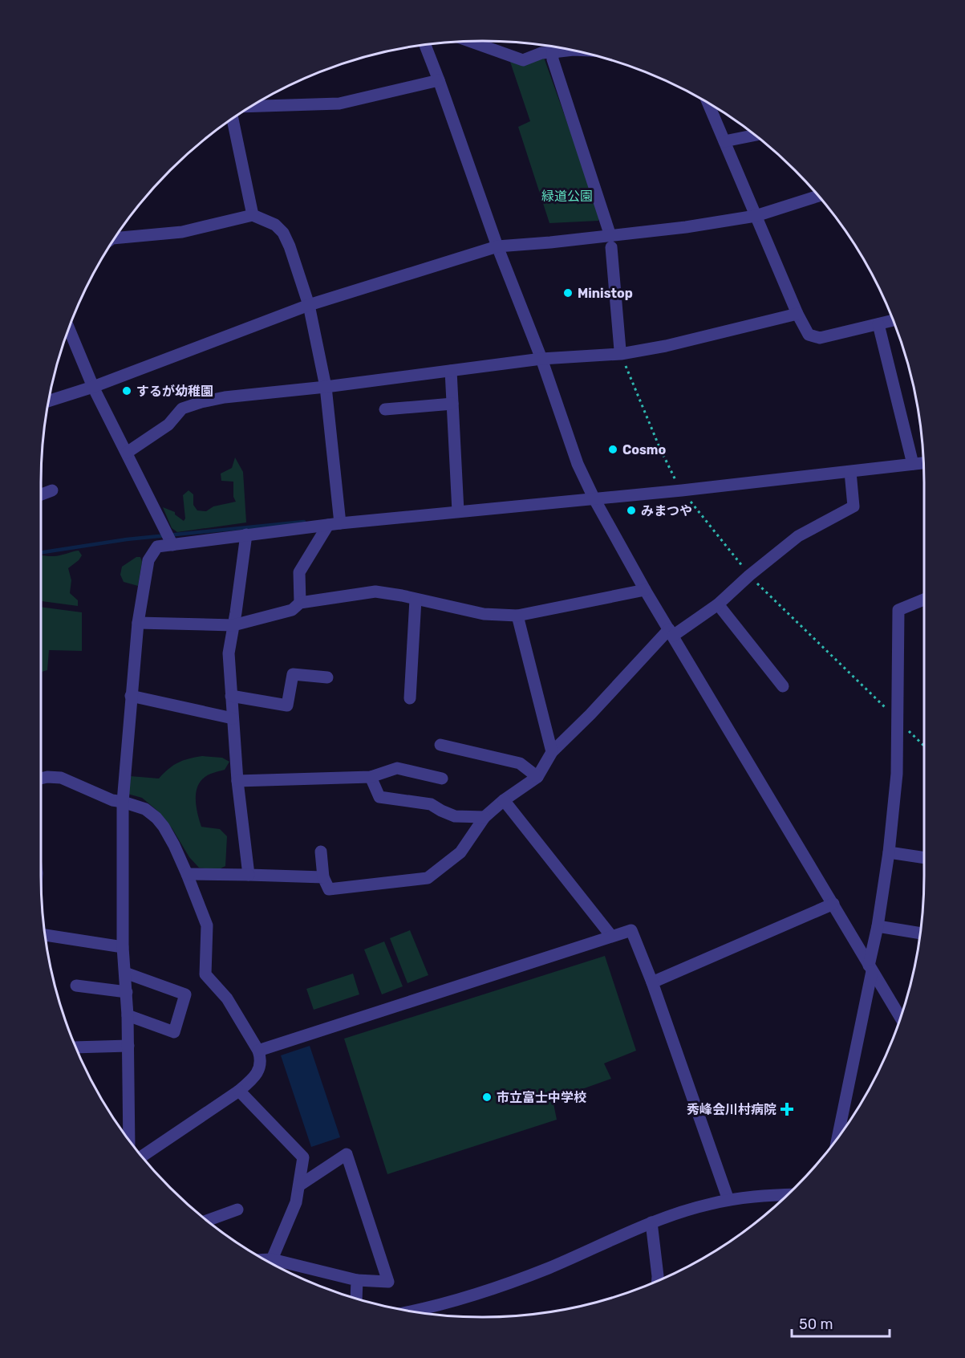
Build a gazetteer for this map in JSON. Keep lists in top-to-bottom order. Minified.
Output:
{"parks":["緑道公園"],"places":{"other":["Ministop","するが幼稚園","Cosmo","みまつや","市立富士中学校"],"health":["秀峰会川村病院"]},"scale_bar":"50 m"}
